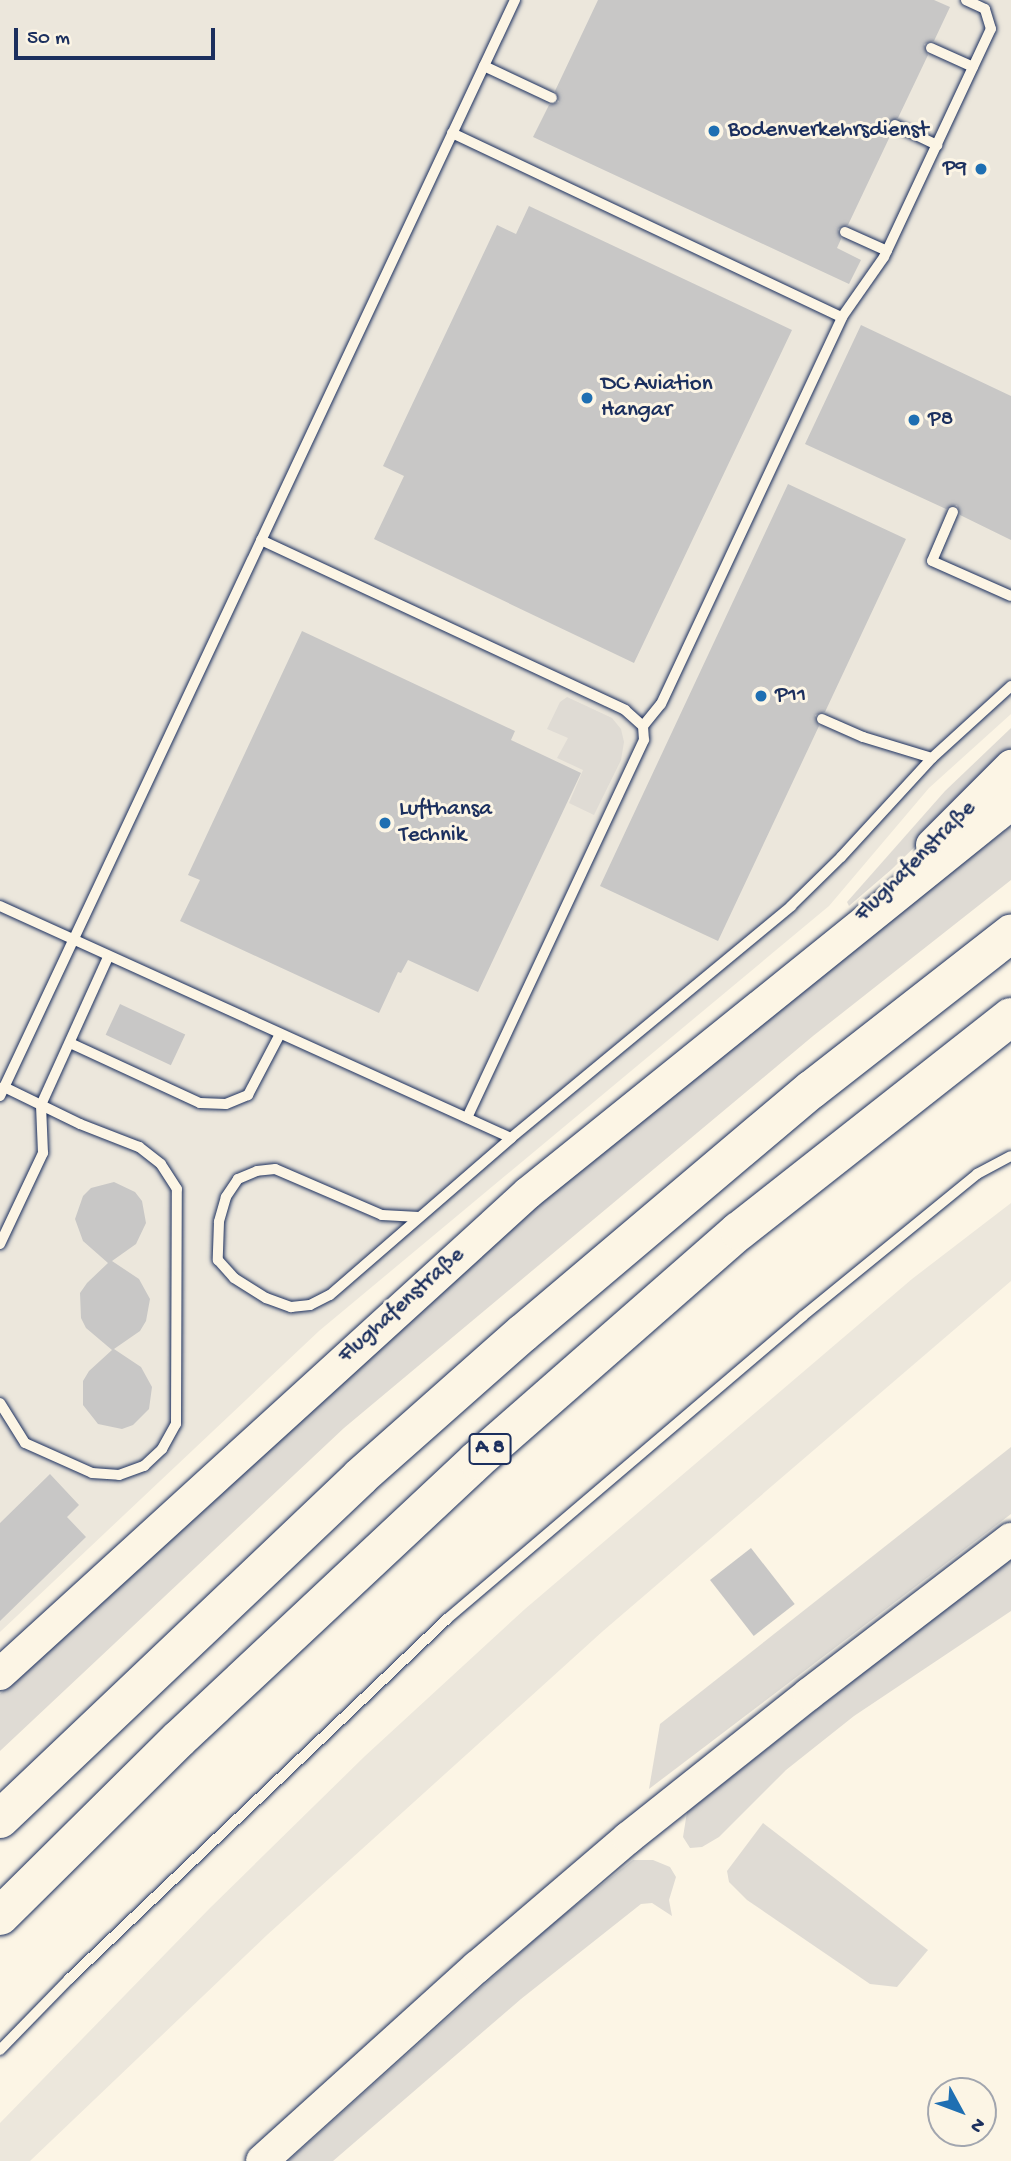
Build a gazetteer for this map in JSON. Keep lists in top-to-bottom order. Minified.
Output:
{"streets":{"highway":["A 8"],"main road":["Flughafenstraße"]},"places":["Bodenverkehrsdienst","P9","DC Aviation Hangar","P8","P11","Lufthansa Technik"],"scale_bar":"50 m","north":"bottom right"}
